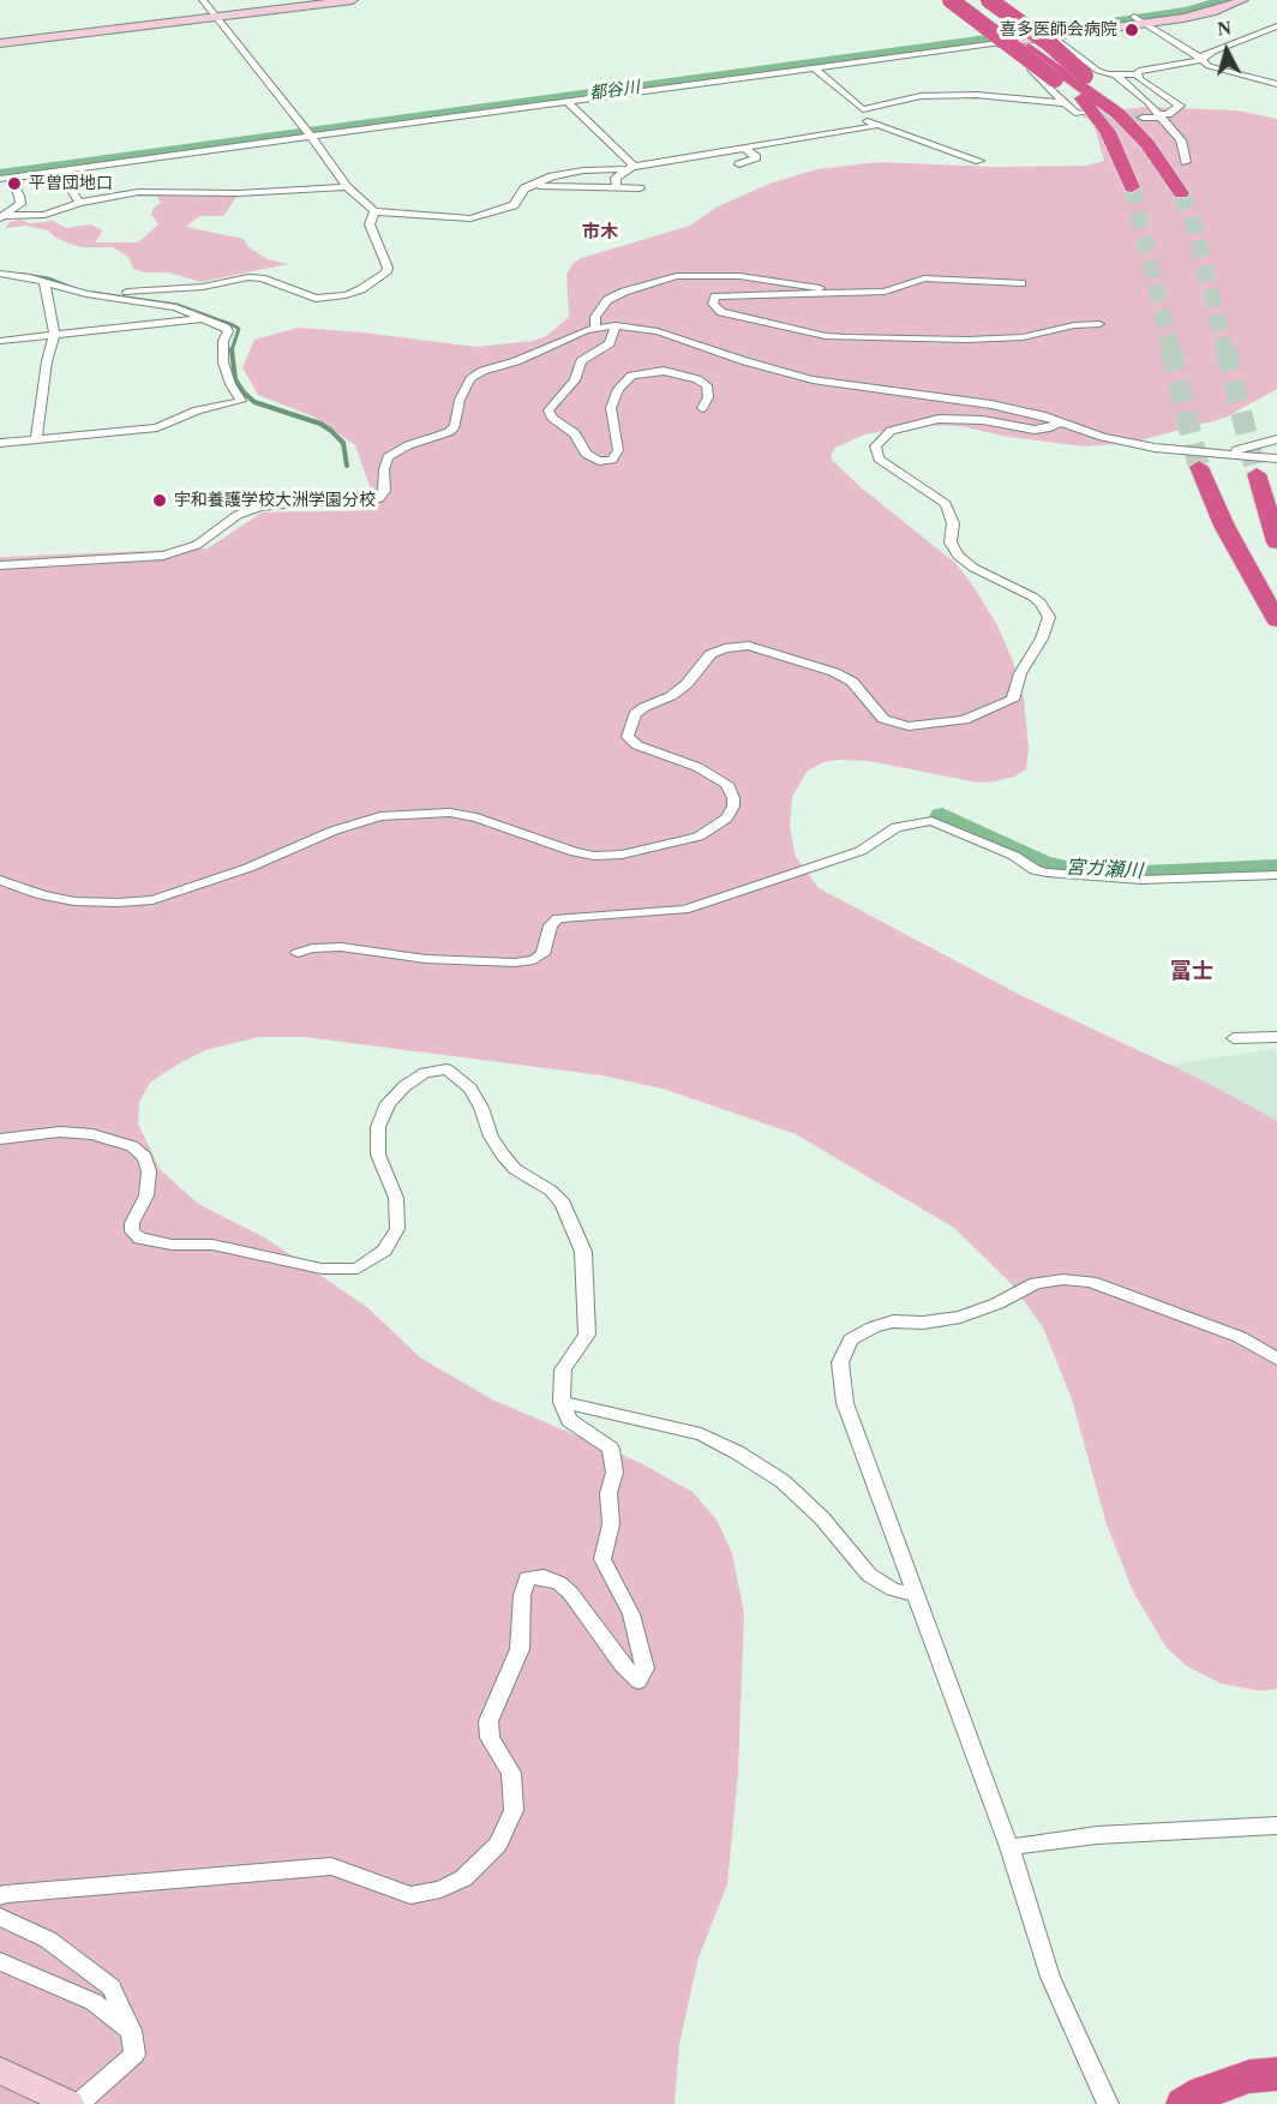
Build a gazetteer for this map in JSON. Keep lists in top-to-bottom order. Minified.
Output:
{"districts":["市木","冨士"],"water":["都谷川","宮ガ瀬川"],"places":["喜多医師会病院","平曽団地口","宇和養護学校大洲学園分校"],"north":"top"}
